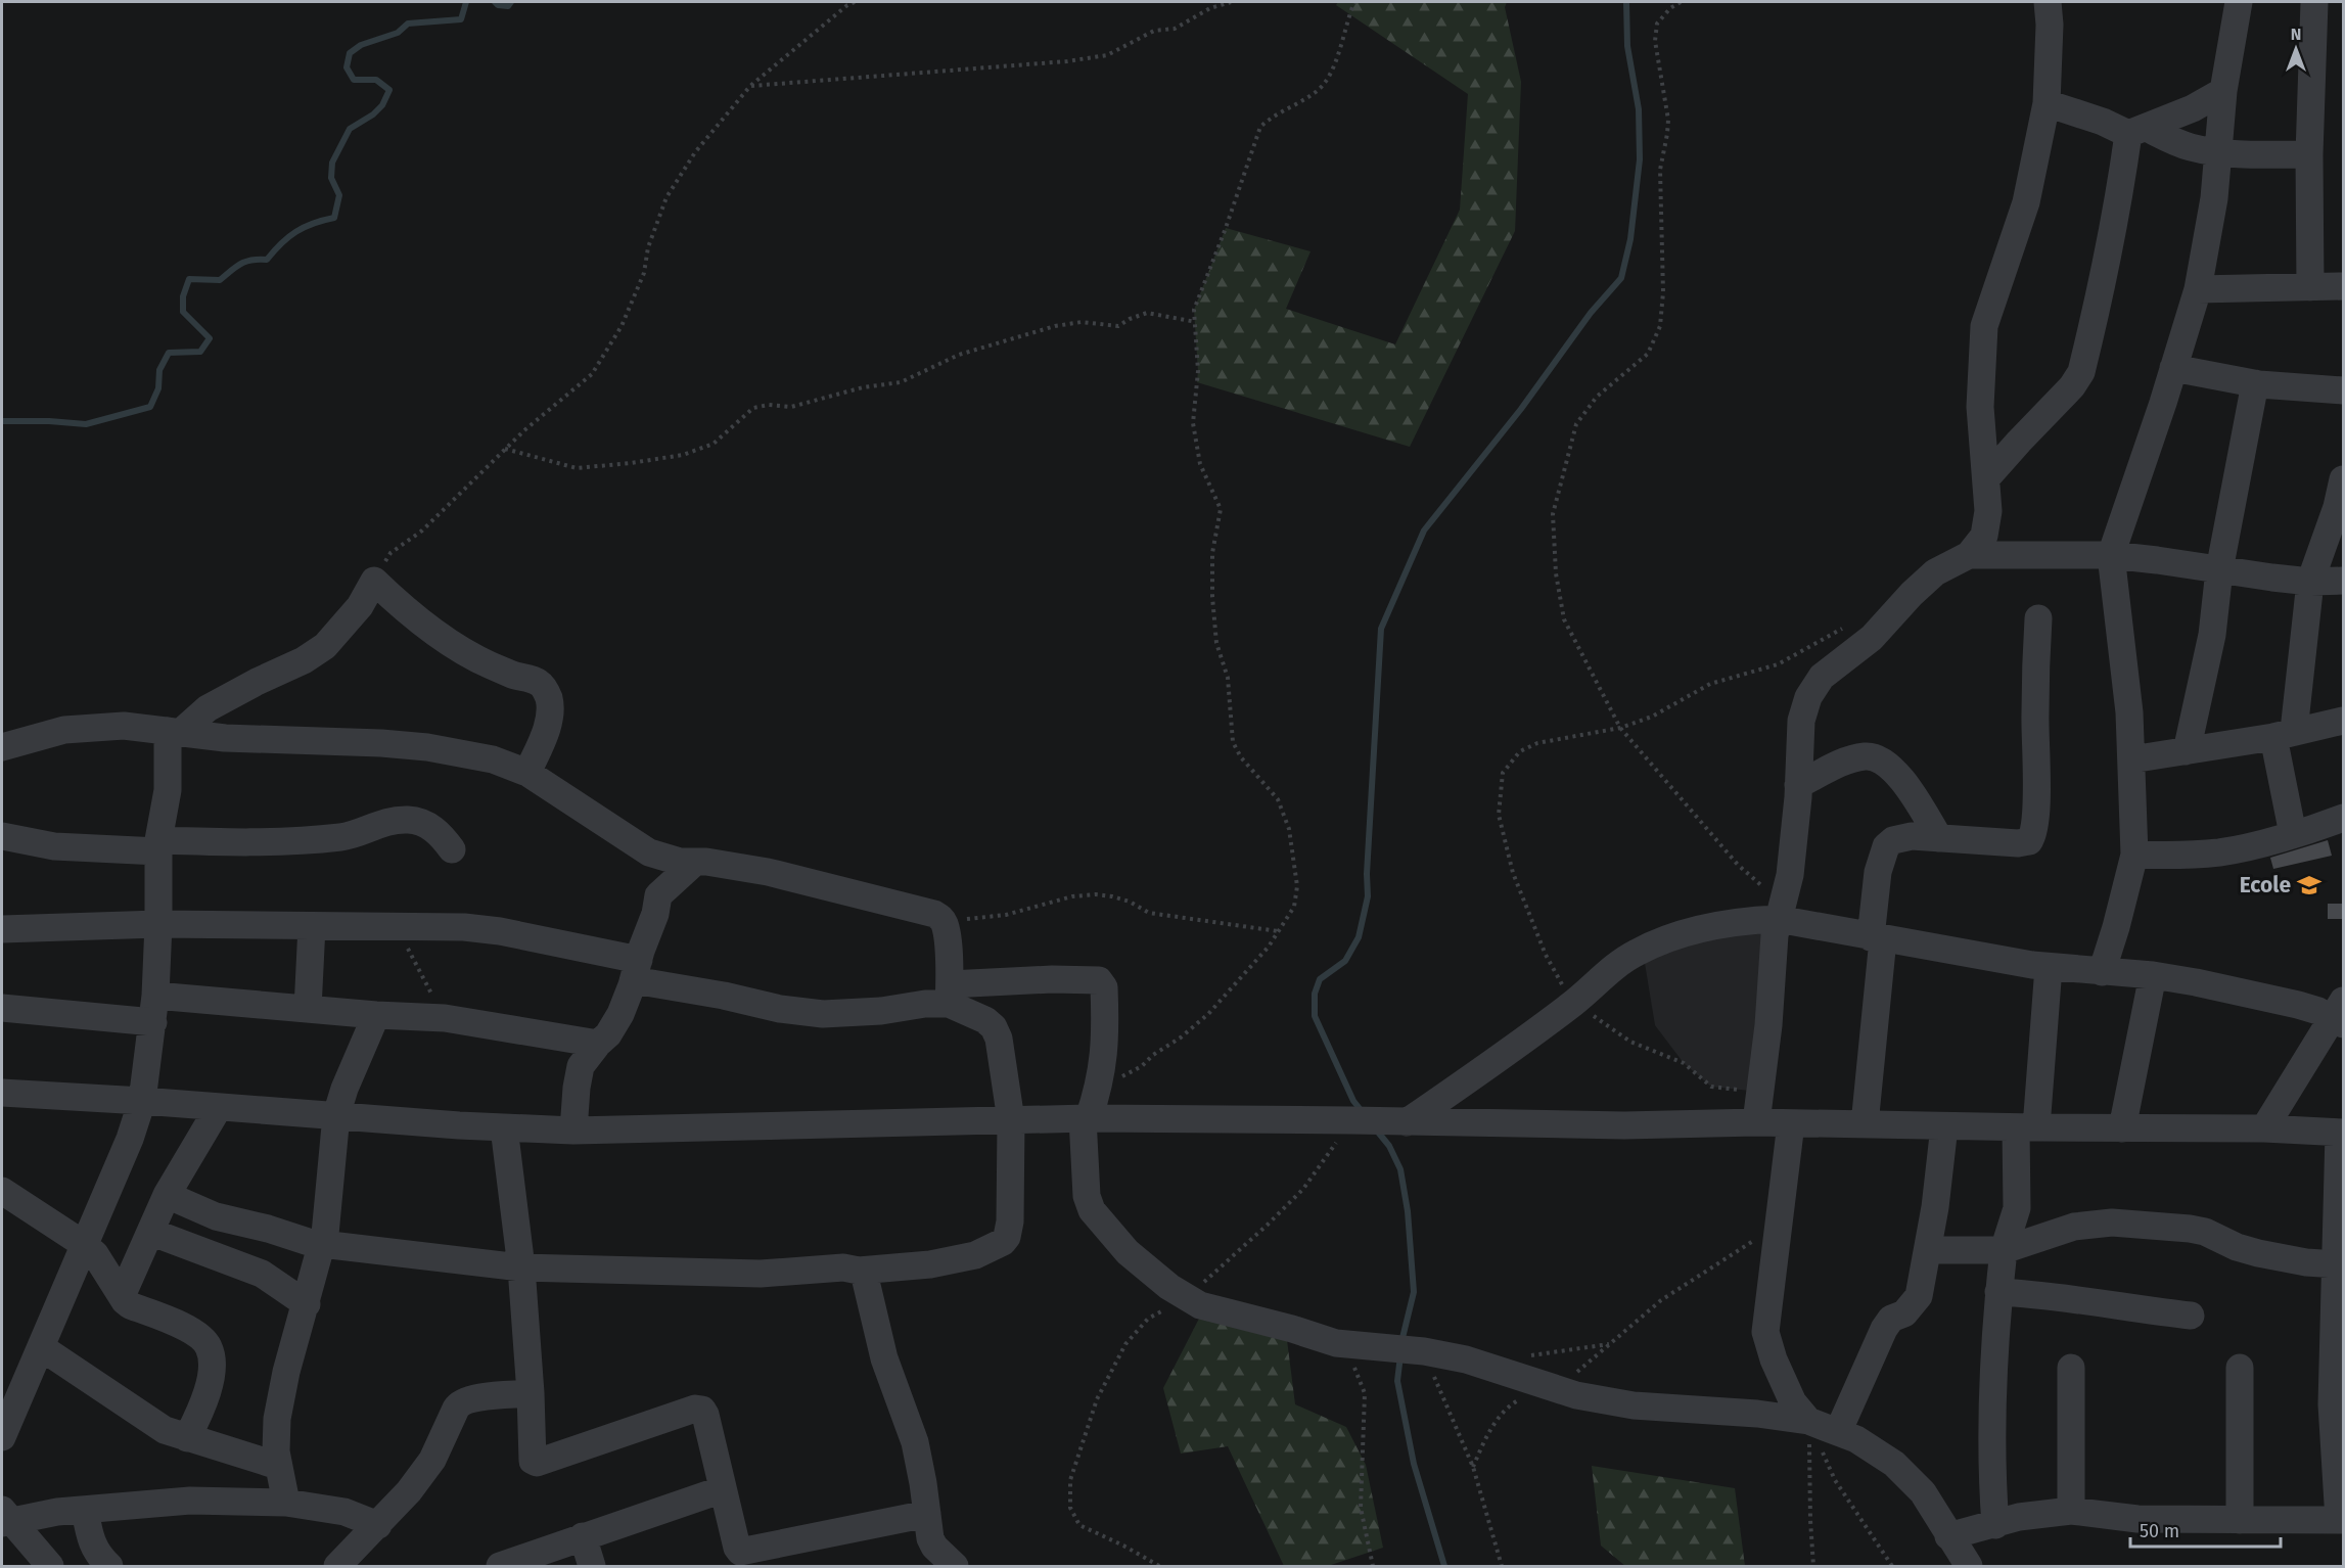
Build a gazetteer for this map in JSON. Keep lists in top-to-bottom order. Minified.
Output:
{"places":{"school or university":["Ecole"]},"scale_bar":"50 m","north":"top"}
